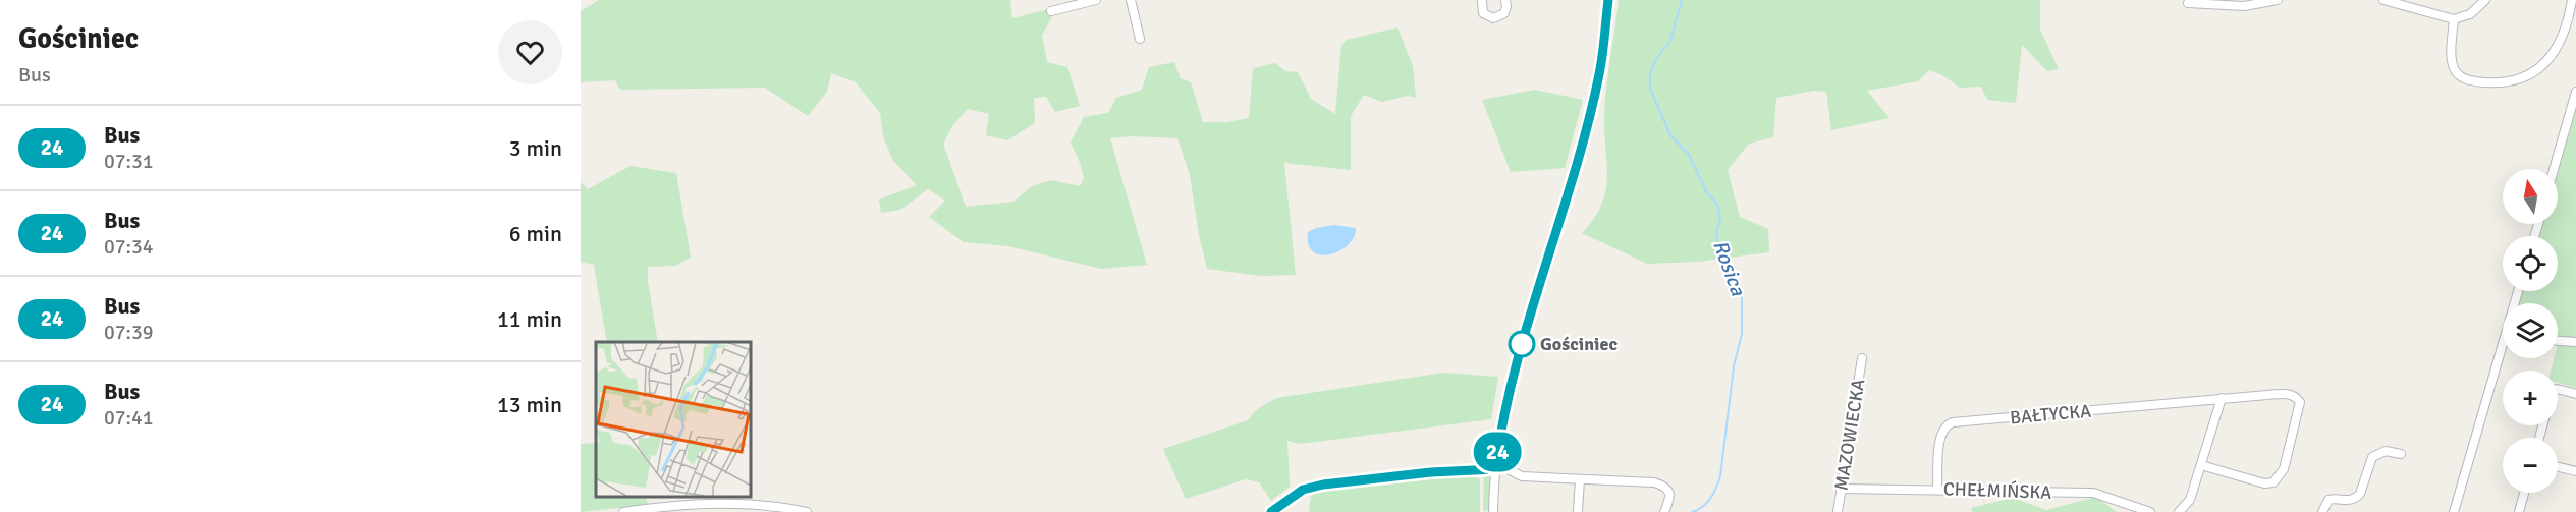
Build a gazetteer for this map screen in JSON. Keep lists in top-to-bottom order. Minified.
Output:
{"streets":{"street":["BAŁTYCKA","MAZOWIECKA","CHEŁMIŃSKA"]},"crossings":[["BAŁTYCKA","CHEŁMIŃSKA"],["MAZOWIECKA","CHEŁMIŃSKA"]],"water":["Rosica"],"places":["Gościniec"],"lines":["bus line 24"],"north":"top","page":{"heading":["Gościniec","Bus"],"on_map":"24","list":[{"mark":"24","name":"Bus","note":"07:31","value":"3 min"},{"mark":"24","name":"Bus","note":"07:34","value":"6 min"},{"mark":"24","name":"Bus","note":"07:39","value":"11 min"},{"mark":"24","name":"Bus","note":"07:41","value":"13 min"}],"map_buttons":["+","−"]}}
